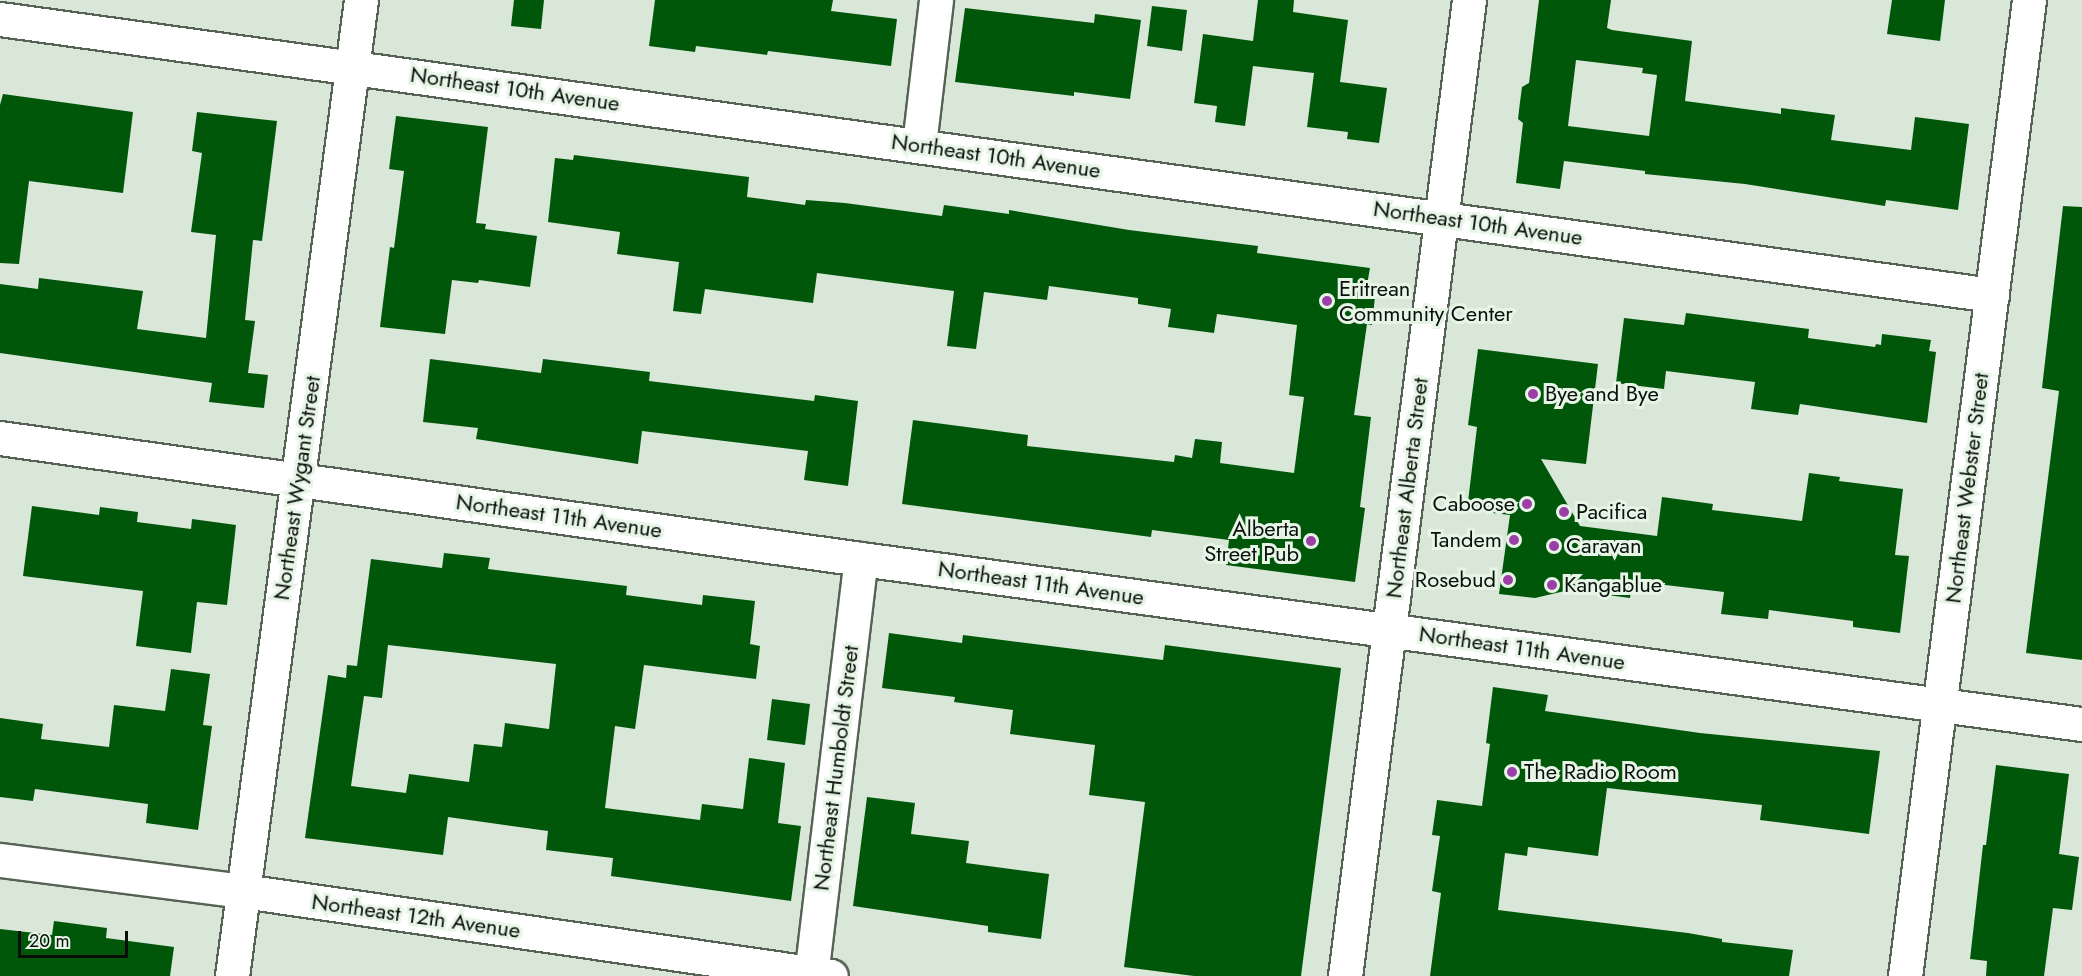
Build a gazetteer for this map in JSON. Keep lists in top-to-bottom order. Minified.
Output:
{"streets":{"street":["Northeast 10th Avenue","Northeast Wygant Street","Northeast Alberta Street","Northeast Webster Street","Northeast 11th Avenue","Northeast Humboldt Street","Northeast 12th Avenue"]},"crossings":[["Northeast 10th Avenue","Northeast Wygant Street"],["Northeast 10th Avenue","Northeast Alberta Street"],["Northeast 10th Avenue","Northeast Webster Street"],["Northeast Wygant Street","Northeast 11th Avenue"],["Northeast Wygant Street","Northeast 12th Avenue"],["Northeast Alberta Street","Northeast 11th Avenue"],["Northeast Webster Street","Northeast 11th Avenue"],["Northeast 11th Avenue","Northeast Humboldt Street"],["Northeast Humboldt Street","Northeast 12th Avenue"]],"places":["Eritrean Community Center","Bye and Bye","Caboose","Pacifica","Tandem","Alberta Street Pub","Caravan","Rosebud","Kangablue","The Radio Room"],"scale_bar":"20 m"}
